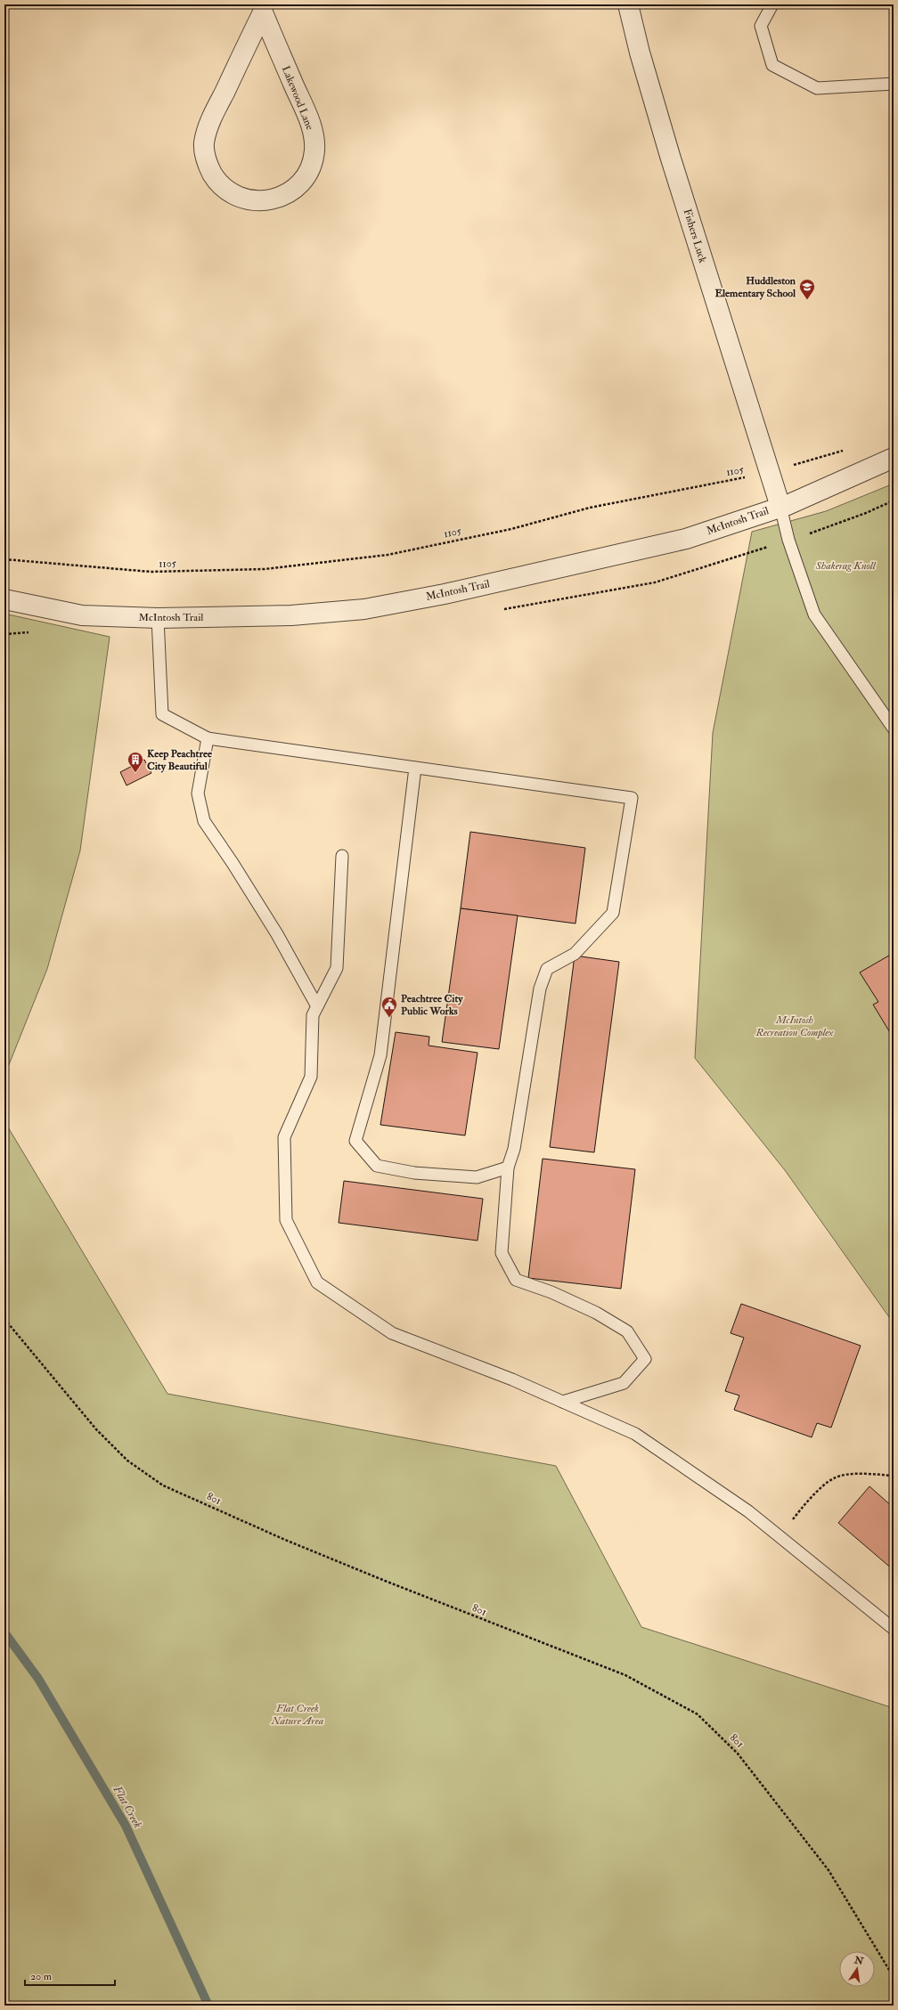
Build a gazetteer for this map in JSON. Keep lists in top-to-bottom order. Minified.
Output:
{"streets":{"street":["Lakewood Lane","Fishers Luck","McIntosh Trail"],"path":["1105","801"]},"crossings":[["Fishers Luck","1105"],["Fishers Luck","McIntosh Trail"]],"water":["Flat Creek"],"parks":["Shakerag Knoll","McIntosh Recreation Complex","Flat Creek Nature Area"],"places":{"school or university":["Huddleston Elementary School"],"building":["Keep Peachtree City Beautiful"],"public building":["Peachtree City Public Works"]},"scale_bar":"20 m","north":"top"}
